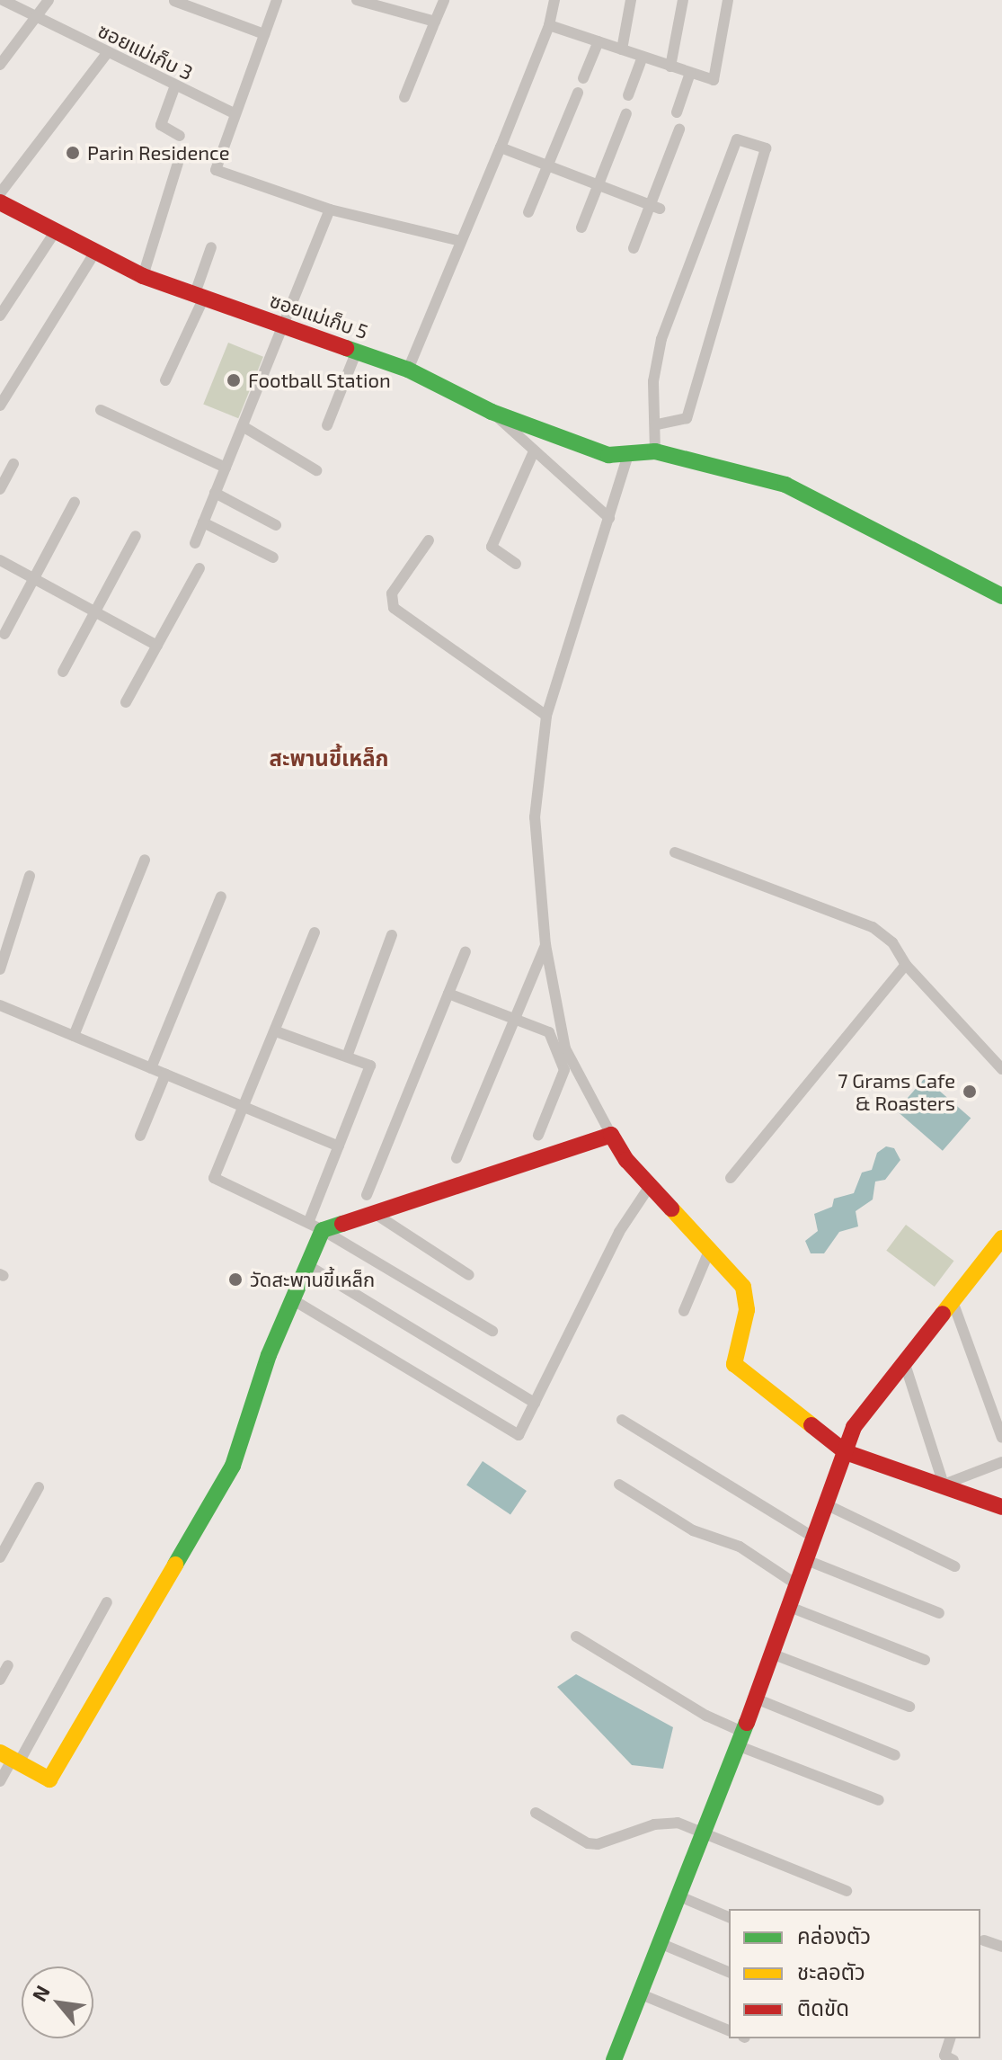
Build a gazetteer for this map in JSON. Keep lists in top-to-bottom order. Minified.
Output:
{"streets":{"street":["ซอยแม่เก็บ 3","ซอยแม่เก็บ 5"]},"districts":["สะพานขี้เหล็ก"],"places":["Parin Residence","Football Station","7 Grams Cafe & Roasters","วัดสะพานขี้เหล็ก"],"legend":["คล่องตัว","ชะลอตัว","ติดขัด"],"north":"top left"}
